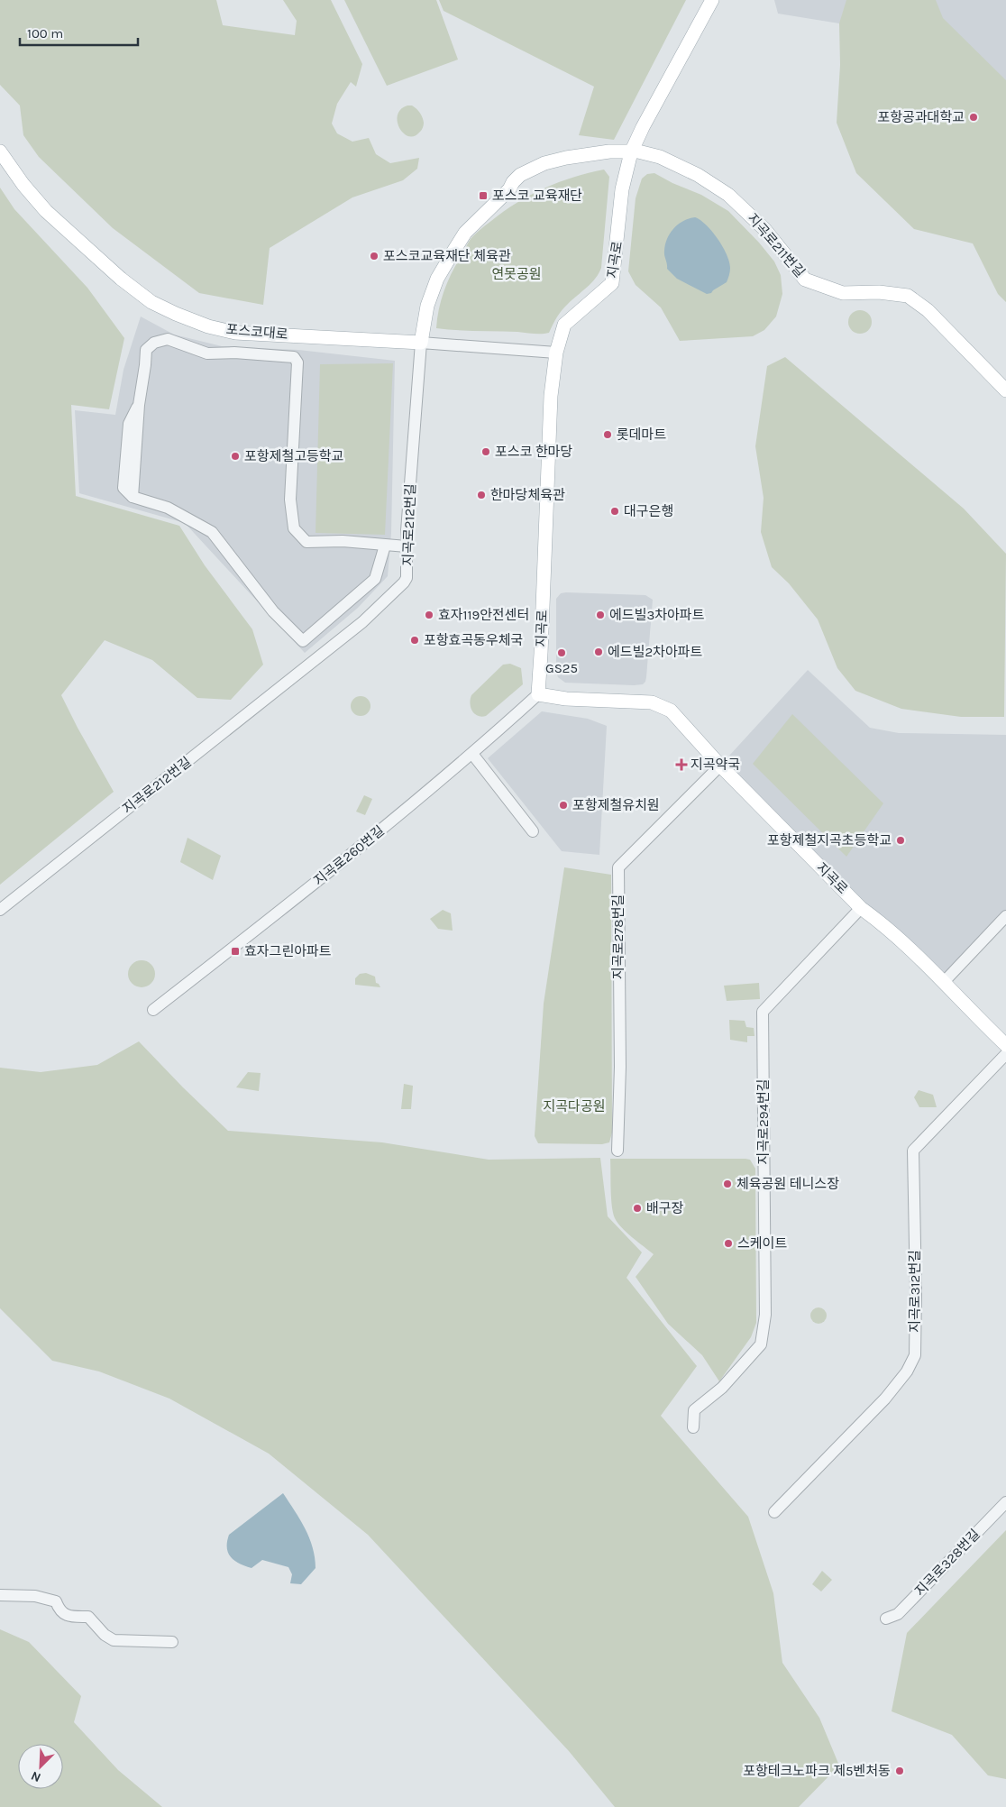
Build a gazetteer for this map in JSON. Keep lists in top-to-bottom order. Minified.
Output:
{"streets":{"main road":["지곡로211번길","지곡로","포스코대로","지곡로212번길"],"street":["지곡로260번길","지곡로278번길","지곡로294번길","지곡로312번길","지곡로328번길"]},"crossings":[["지곡로211번길","지곡로"],["지곡로211번길","지곡로212번길"],["지곡로","포스코대로"],["지곡로","지곡로212번길"],["지곡로","지곡로260번길"],["지곡로","지곡로278번길"],["지곡로","지곡로294번길"],["포스코대로","지곡로212번길"]],"parks":["연못공원","지곡다공원"],"places":{"other":["포항공과대학교","포스코교육재단 체육관","롯데마트","포스코 한마당","포항제철고등학교","한마당체육관","대구은행","효자119안전센터","에드빌3차아파트","포항효곡동우체국","에드빌2차아파트","GS25","포항제철유치원","포항제철지곡초등학교","체육공원 테니스장","배구장","스케이트","포항테크노파크 제5벤처동"],"transit":["포스코 교육재단","효자그린아파트"],"health":["지곡약국"]},"scale_bar":"100 m","north":"bottom left"}
